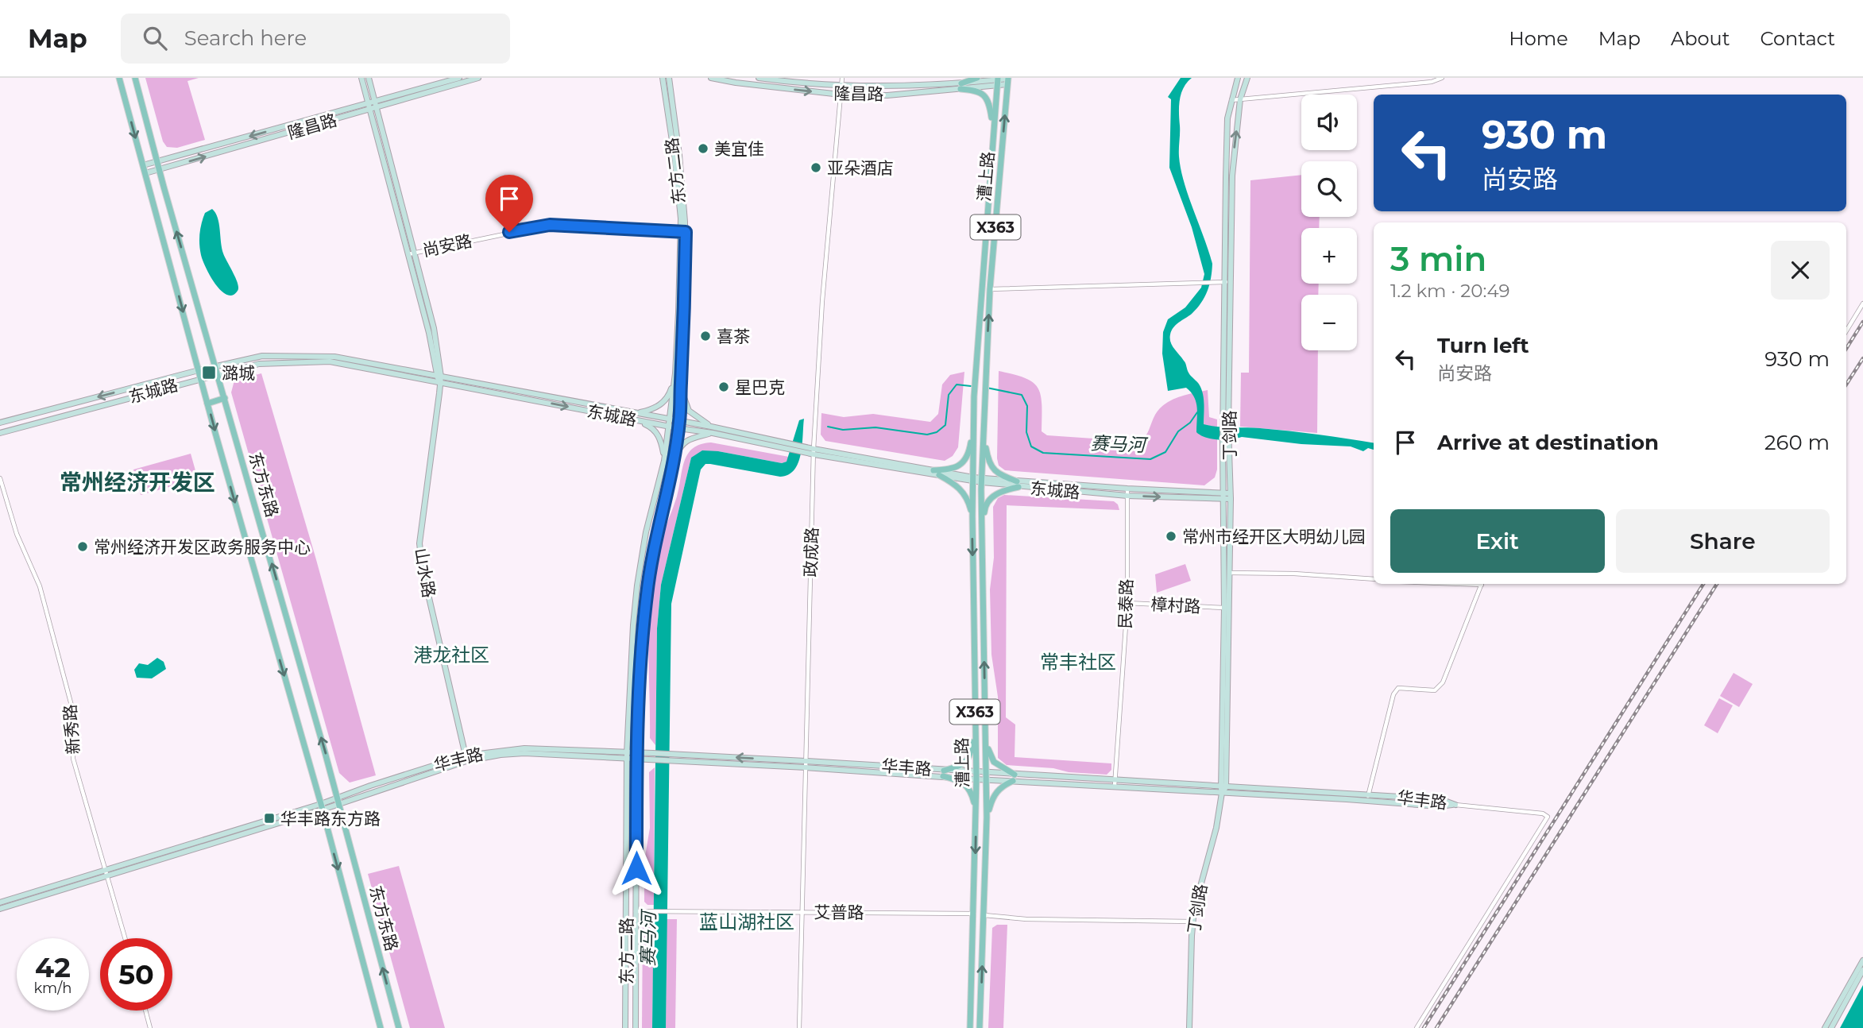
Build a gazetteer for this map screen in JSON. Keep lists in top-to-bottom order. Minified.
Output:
{"streets":{"main road":["隆昌路","东方二路","漕上路","X363","东城路","丁剑路","东方东路","山水路","华丰路"],"street":["尚安路","政成路","民泰路","樟村路","新秀路","艾普路"]},"crossings":[["隆昌路","漕上路"],["隆昌路","东方东路"],["隆昌路","政成路"],["隆昌路","山水路"],["东方二路","尚安路"],["东方二路","东城路"],["东方二路","华丰路"],["东方二路","艾普路"],["漕上路","东城路"],["漕上路","华丰路"],["漕上路","艾普路"],["尚安路","山水路"],["东城路","丁剑路"],["东城路","东方东路"],["东城路","政成路"],["东城路","山水路"],["东城路","民泰路"],["丁剑路","樟村路"],["丁剑路","华丰路"],["东方东路","华丰路"],["政成路","华丰路"],["政成路","艾普路"],["山水路","华丰路"],["民泰路","樟村路"],["民泰路","华丰路"],["新秀路","华丰路"]],"districts":["常州经济开发区","港龙社区","常丰社区","蓝山湖社区"],"water":["赛马河"],"places":{"other":["美宜佳","亚朵酒店","喜茶","星巴克","常州市经开区大明幼儿园","常州经济开发区政务服务中心"],"transit":["潞城","华丰路东方路"]},"page":{"header":"Map","search":"Search here","nav":["Home","Map","About","Contact"],"map_buttons":["+","−"],"turn":["930 m","尚安路"],"heading":["3 min","1.2 km · 20:49"],"list":[{"name":"Turn left","note":"尚安路","value":"930 m"},{"name":"Arrive at destination","value":"260 m"}],"buttons":["Exit","Share"],"speed":"42 km/h","limit":"50"}}
